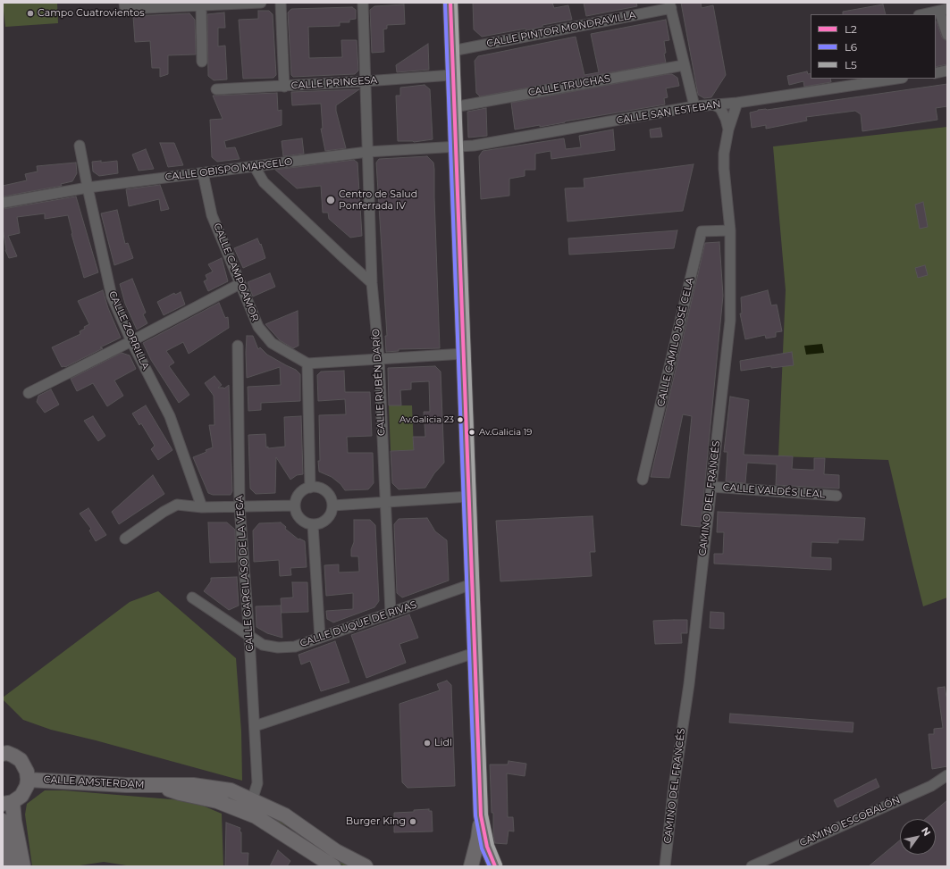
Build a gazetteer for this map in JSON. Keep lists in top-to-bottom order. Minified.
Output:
{"streets":{"main road":["CALLE AMSTERDAM"],"street":["CALLE PINTOR MONDRAVILLA","CALLE PRINCESA","CALLE TRUCHAS","CALLE SAN ESTEBAN","CALLE OBISPO MARCELO","CALLE CAMPOAMOR","CALLE ZORRILLA","CALLE CAMILO JOSÉ CELA","CALLE RUBÉN DARÍO","CALLE VALDÉS LEAL","CAMINO DEL FRANCÉS","CALLE GARCILASO DE LA VEGA","CALLE DUQUE DE RIVAS","CAMINO ESCOBALÓN"]},"crossings":[["CALLE PRINCESA","CALLE RUBÉN DARÍO"],["CALLE SAN ESTEBAN","CALLE OBISPO MARCELO"],["CALLE SAN ESTEBAN","CAMINO DEL FRANCÉS"],["CALLE OBISPO MARCELO","CALLE CAMPOAMOR"],["CALLE OBISPO MARCELO","CALLE ZORRILLA"],["CALLE OBISPO MARCELO","CALLE RUBÉN DARÍO"],["CALLE CAMILO JOSÉ CELA","CAMINO DEL FRANCÉS"],["CALLE RUBÉN DARÍO","CALLE DUQUE DE RIVAS"],["CALLE VALDÉS LEAL","CAMINO DEL FRANCÉS"],["CALLE GARCILASO DE LA VEGA","CALLE DUQUE DE RIVAS"],["CALLE GARCILASO DE LA VEGA","CALLE AMSTERDAM"]],"places":["Campo Cuatrovientos","Centro de Salud Ponferrada IV","Av.Galicia 23","Av.Galicia 19","Lidl","Burger King"],"lines":["transit line L2","transit line L6","transit line L5"],"legend":["L2","L6","L5"],"north":"top right"}
